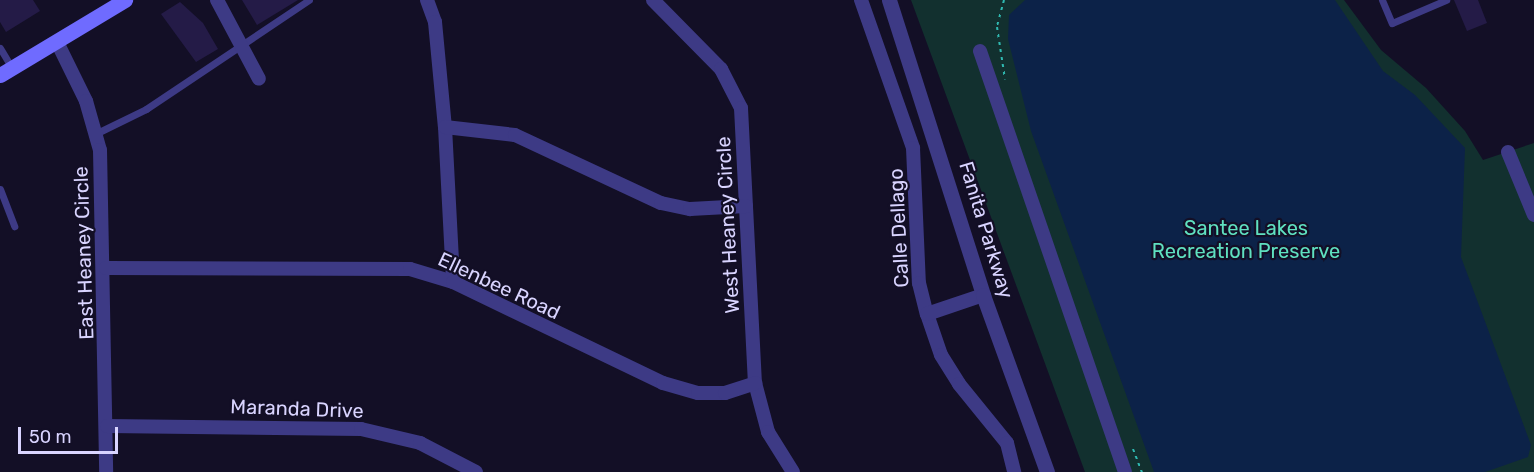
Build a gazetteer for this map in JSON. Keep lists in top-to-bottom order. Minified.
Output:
{"streets":{"street":["West Heaney Circle","Calle Dellago","Fanita Parkway","East Heaney Circle","Ellenbee Road","Maranda Drive"]},"crossings":[["West Heaney Circle","Ellenbee Road"],["East Heaney Circle","Ellenbee Road"],["East Heaney Circle","Maranda Drive"]],"parks":["Santee Lakes Recreation Preserve"],"scale_bar":"50 m"}
